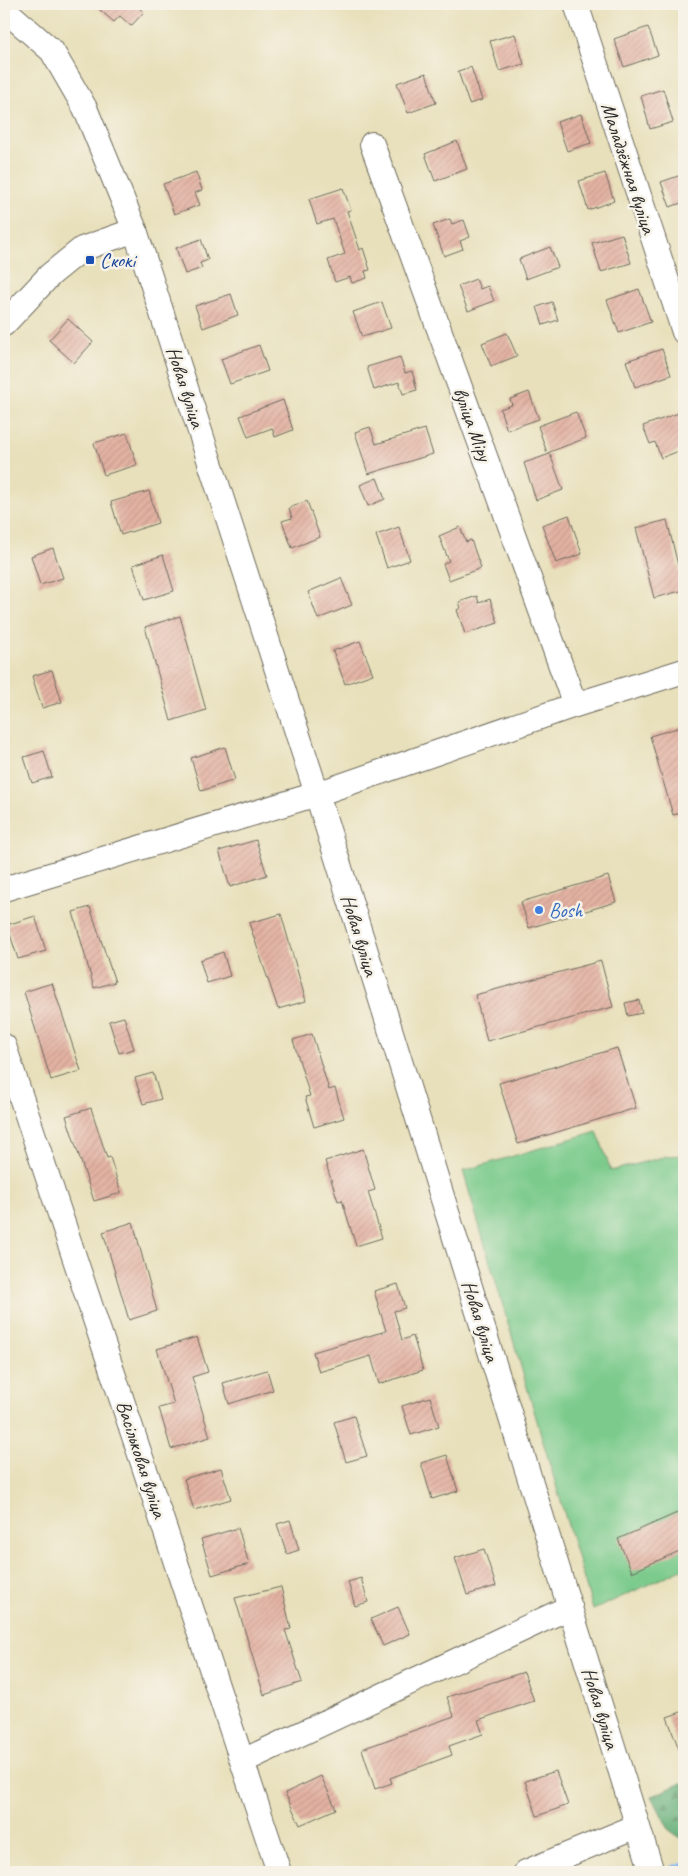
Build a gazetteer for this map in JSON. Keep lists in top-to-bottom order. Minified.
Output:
{"streets":{"street":["Маладзёжная вуліца","Новая вуліца","вуліца Міру","Васільковая вуліца"]},"places":{"transit":["Скокі"],"other":["Bosh"]}}
